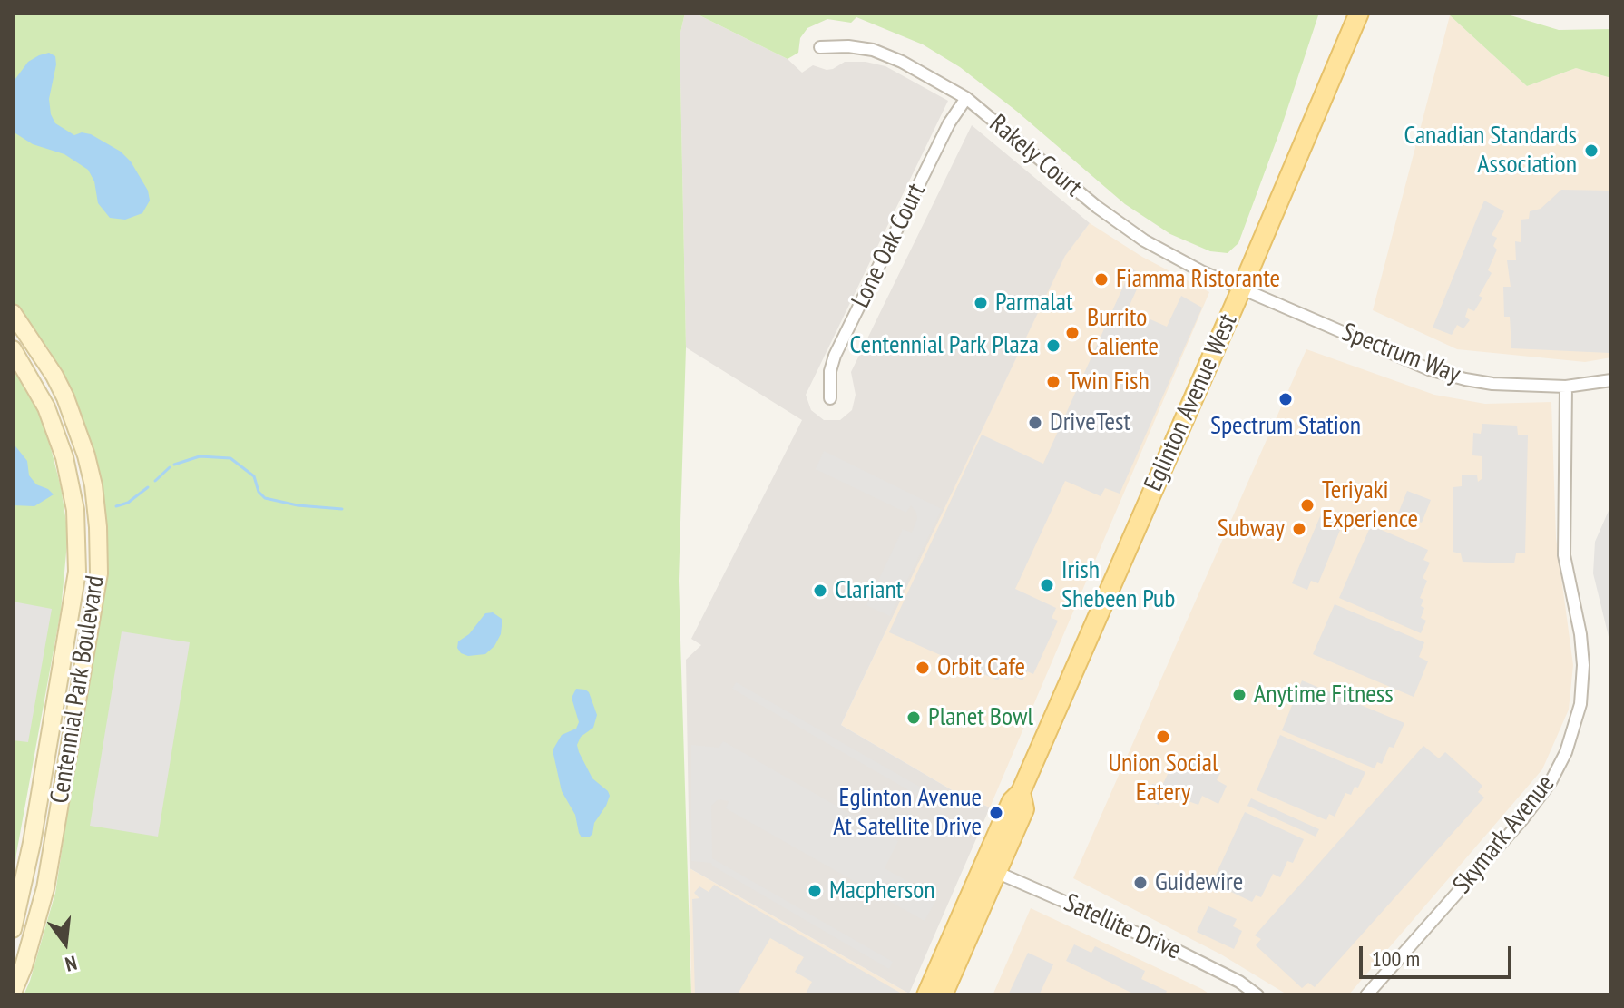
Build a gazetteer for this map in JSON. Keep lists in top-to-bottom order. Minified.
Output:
{"streets":{"main road":["Eglinton Avenue West"],"street":["Rakely Court","Lone Oak Court","Spectrum Way","Centennial Park Boulevard","Skymark Avenue","Satellite Drive"]},"crossings":[["Rakely Court","Lone Oak Court"],["Rakely Court","Spectrum Way"],["Rakely Court","Eglinton Avenue West"],["Spectrum Way","Eglinton Avenue West"],["Spectrum Way","Skymark Avenue"],["Eglinton Avenue West","Satellite Drive"]],"places":["Canadian Standards Association","Fiamma Ristorante","Parmalat","Burrito Caliente","Centennial Park Plaza","Twin Fish","Spectrum Station","DriveTest","Teriyaki Experience","Subway","Irish Shebeen Pub","Clariant","Orbit Cafe","Anytime Fitness","Planet Bowl","Union Social Eatery","Eglinton Avenue At Satellite Drive","Guidewire","Macpherson"],"scale_bar":"100 m","north":"bottom"}
